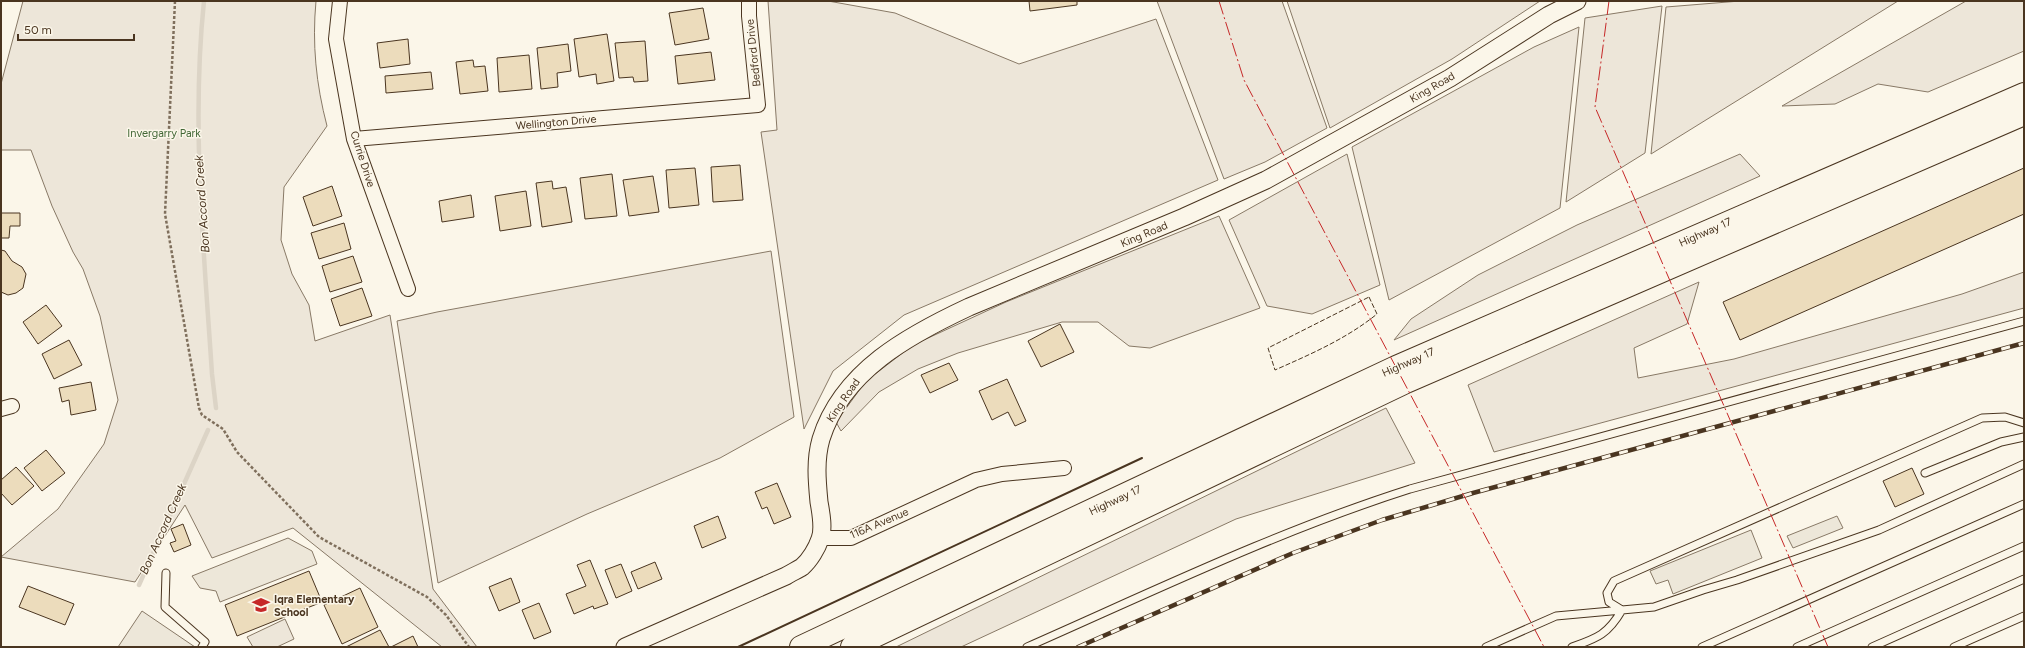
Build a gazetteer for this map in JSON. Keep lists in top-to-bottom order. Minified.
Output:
{"streets":{"highway":["Highway 17"],"street":["Bedford Drive","King Road","Wellington Drive","Currie Drive","116A Avenue"]},"crossings":[["Bedford Drive","Wellington Drive"],["King Road","116A Avenue"],["Wellington Drive","Currie Drive"]],"water":["Bon Accord Creek"],"parks":["Invergarry Park"],"places":{"school or university":["Iqra Elementary School"]},"scale_bar":"50 m"}
